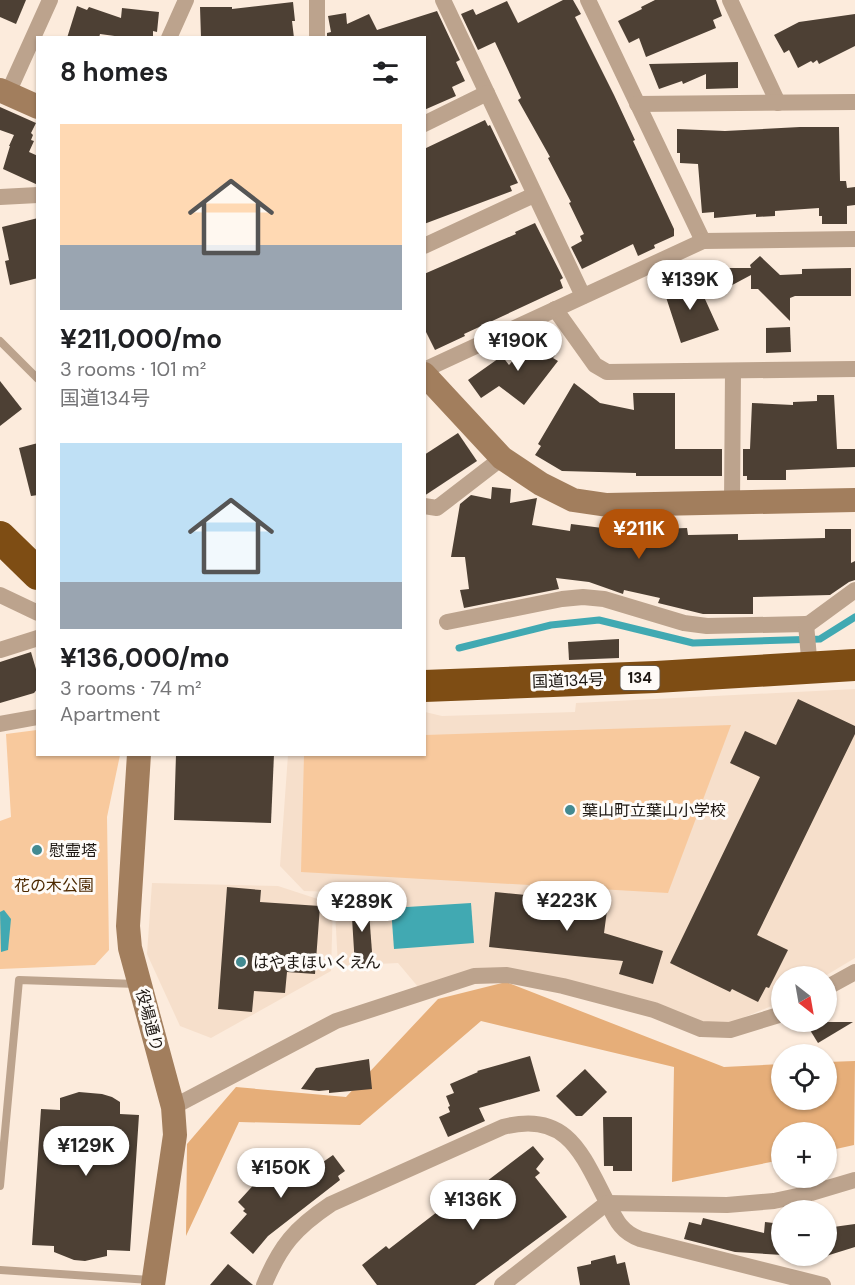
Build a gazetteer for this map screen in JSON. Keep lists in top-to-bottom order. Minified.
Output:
{"streets":{"highway":["134","国道134号"],"street":["役場通り"]},"parks":["花の木公園"],"places":["葉山町立葉山小学校","慰霊塔","はやまほいくえん"],"north":"bottom right","page":{"heading":"8 homes","list":[{"name":"¥211,000/mo","note":"3 rooms · 101 m² · 国道134号"},{"name":"¥136,000/mo","note":"3 rooms · 74 m² · Apartment"}],"price":["¥139K","¥190K","¥211K","¥223K","¥289K","¥129K","¥150K","¥136K"],"map_buttons":["+","−"]}}
